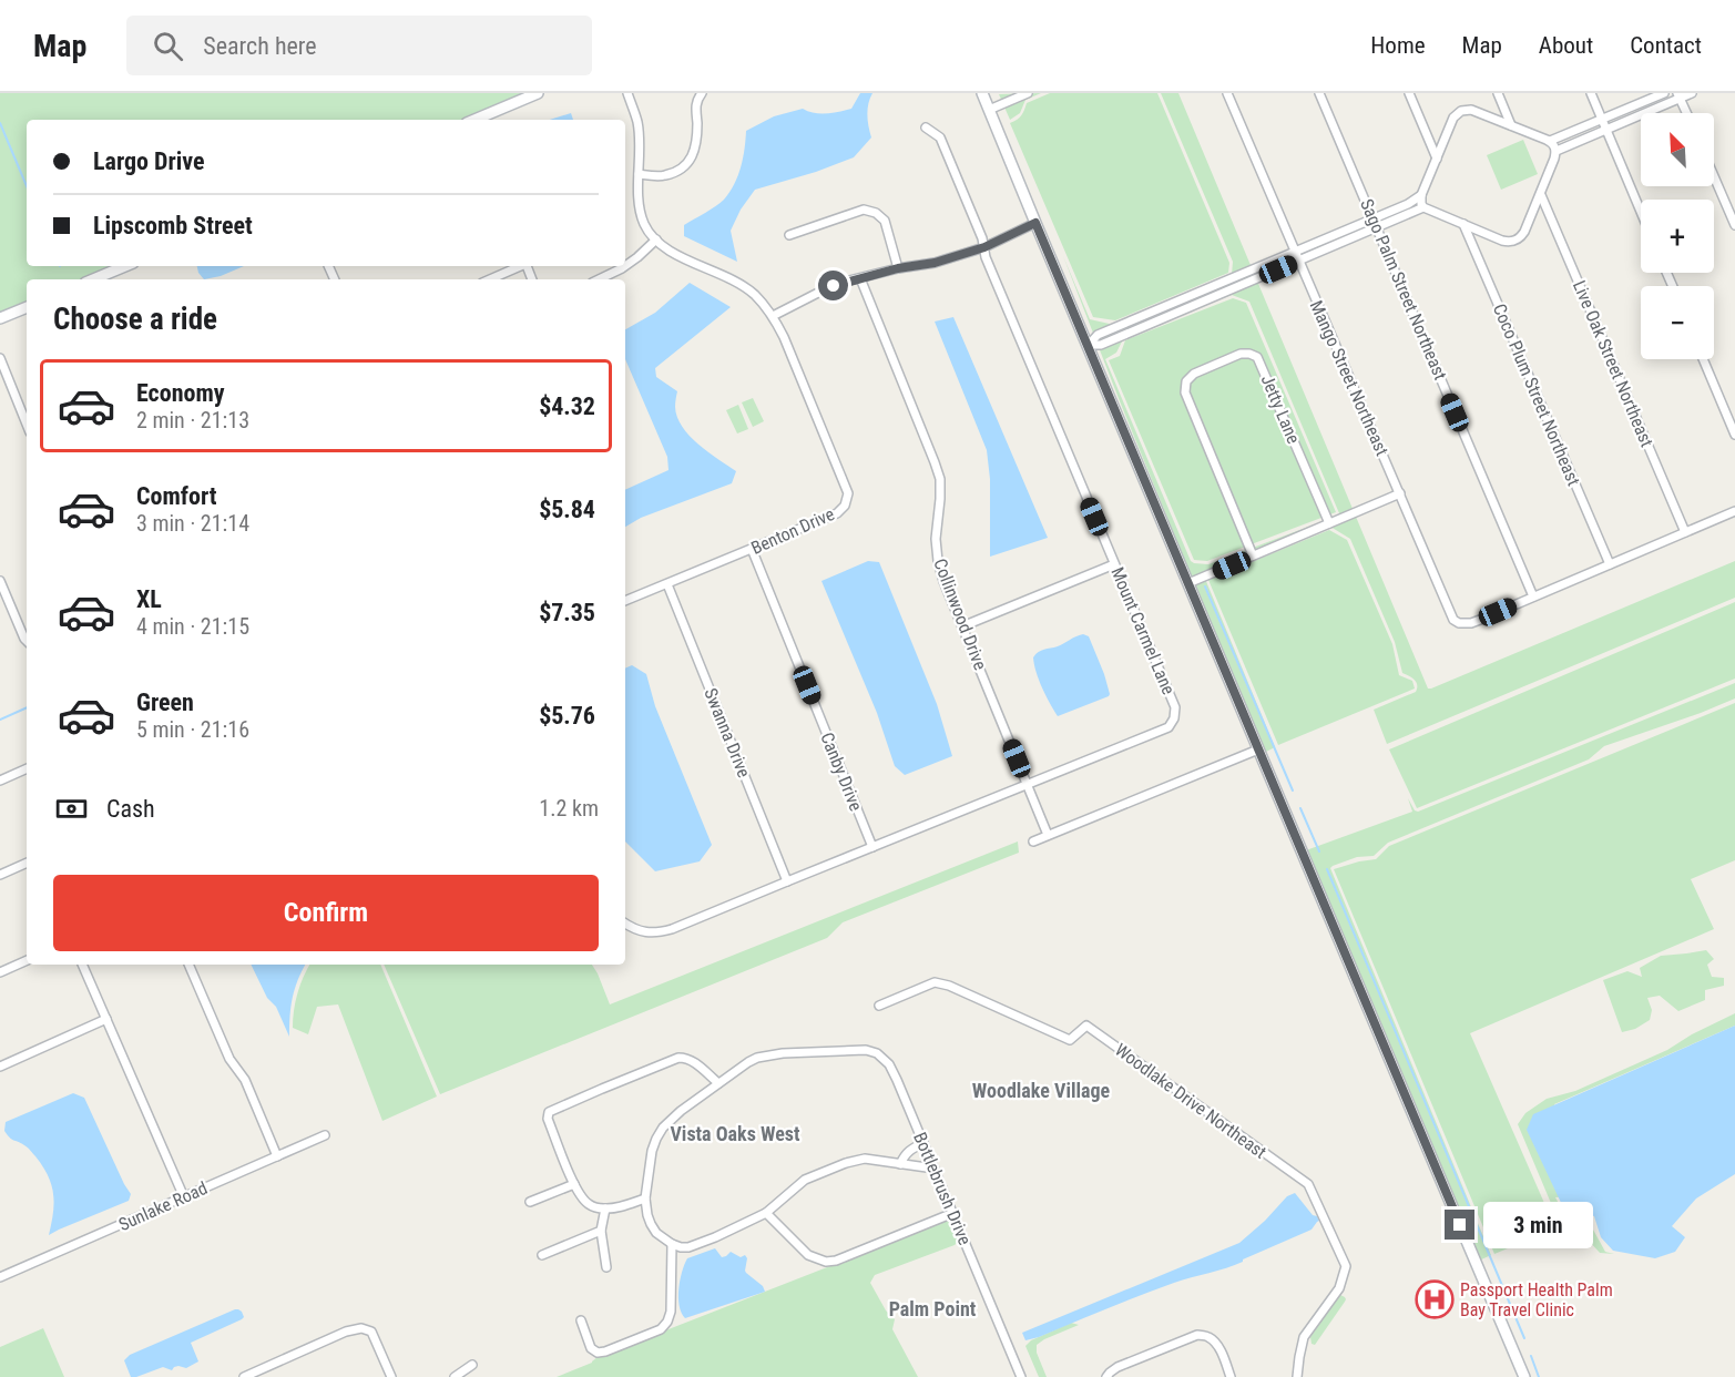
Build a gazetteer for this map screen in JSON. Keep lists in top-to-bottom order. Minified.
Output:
{"streets":{"street":["Sago Palm Street Northeast","Live Oak Street Northeast","Mango Street Northeast","Coco Plum Street Northeast","Jetty Lane","Benton Drive","Collinwood Drive","Mount Carmel Lane","Swanna Drive","Canby Drive","Woodlake Drive Northeast","Bottlebrush Drive","Sunlake Road"]},"crossings":[["Sago Palm Street Northeast","Mango Street Northeast"],["Live Oak Street Northeast","Coco Plum Street Northeast"],["Benton Drive","Swanna Drive"],["Benton Drive","Canby Drive"],["Collinwood Drive","Mount Carmel Lane"],["Mount Carmel Lane","Swanna Drive"],["Mount Carmel Lane","Canby Drive"]],"districts":["Woodlake Village","Vista Oaks West","Palm Point"],"places":{"hospital":["Passport Health Palm Bay Travel Clinic"]},"north":"top left","page":{"header":"Map","search":"Search here","nav":["Home","Map","About","Contact"],"map_buttons":["+","−"],"banner":["Largo Drive","Lipscomb Street"],"heading":"Choose a ride","list":[{"name":"Economy","note":"2 min · 21:13","value":"$4.32"},{"name":"Comfort","note":"3 min · 21:14","value":"$5.84"},{"name":"XL","note":"4 min · 21:15","value":"$7.35"},{"name":"Green","note":"5 min · 21:16","value":"$5.76"}],"pay":["Cash","1.2 km"],"buttons":"Confirm","bubble":"3 min"}}
